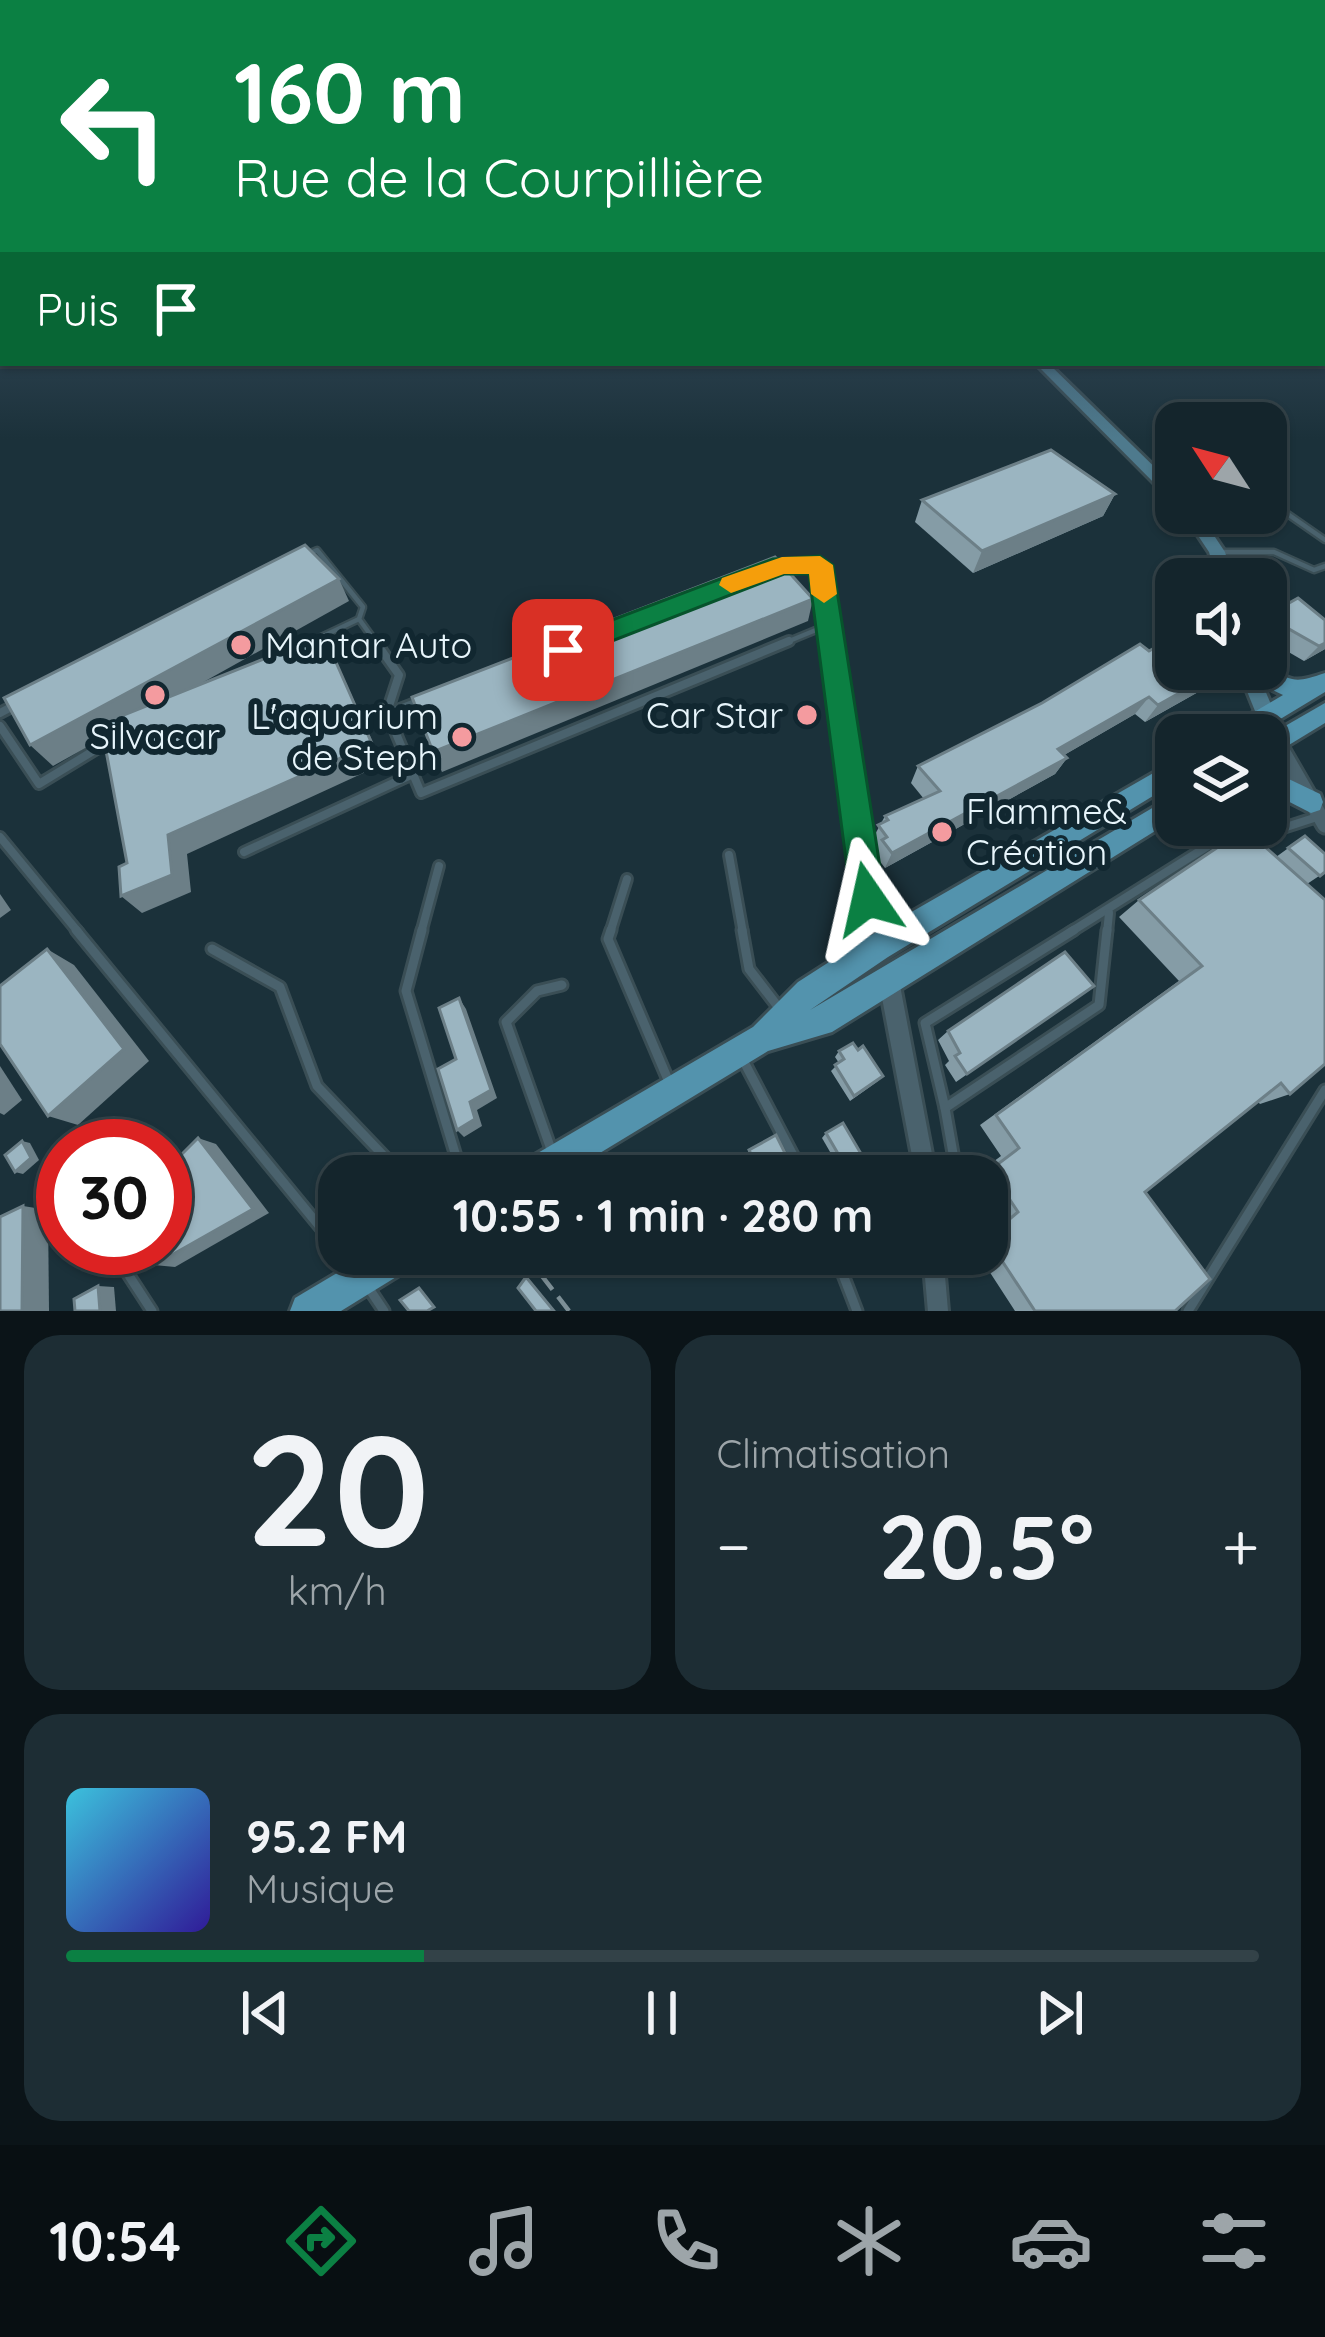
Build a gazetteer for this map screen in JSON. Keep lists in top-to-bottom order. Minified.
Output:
{"places":["Mantar Auto","Silvacar","Car Star","L'aquarium de Steph","Flamme& Création"],"north":"top left","page":{"turn":["160 m","Rue de la Courpillière"],"then":"Puis","limit":"30","trip":"10:55 · 1 min · 280 m","tile":[["20","km/h"],"Climatisation"],"heat":["−","20.5°","+"],"song":["95.2 FM","Musique"],"tabs":"10:54"}}
